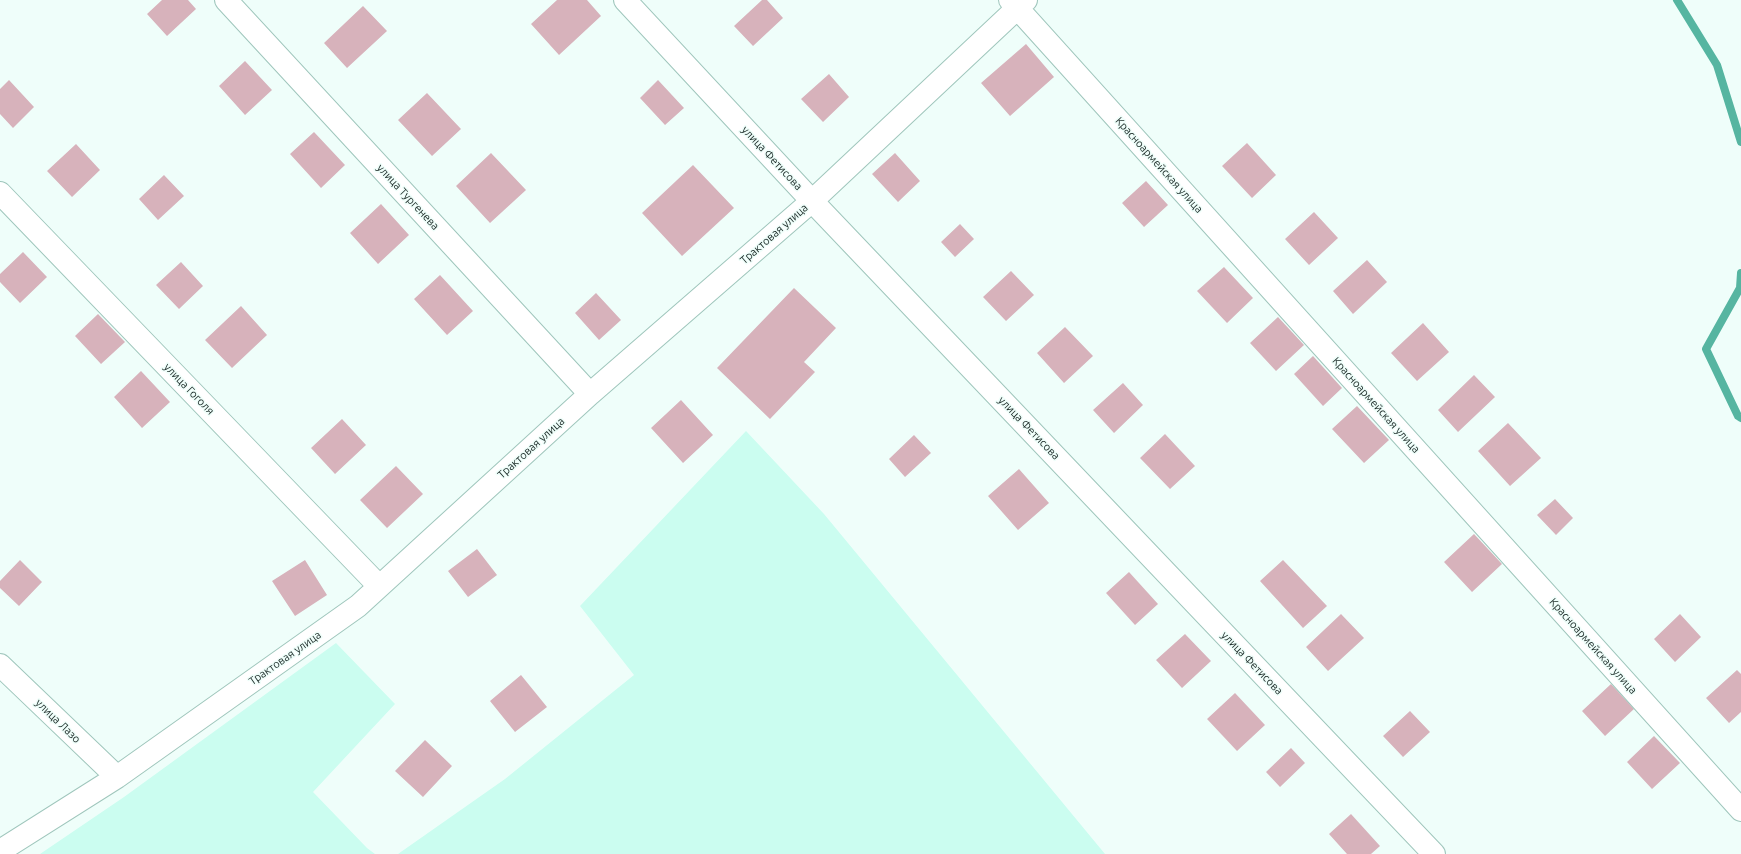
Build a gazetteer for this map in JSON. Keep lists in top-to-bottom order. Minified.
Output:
{"streets":{"street":["улица Фетисова","Красноармейская улица","улица Тургенева","Трактовая улица","улица Гоголя","улица Лазо"]},"crossings":[["улица Фетисова","Трактовая улица"],["Красноармейская улица","Трактовая улица"],["улица Тургенева","Трактовая улица"],["Трактовая улица","улица Гоголя"],["Трактовая улица","улица Лазо"]]}
